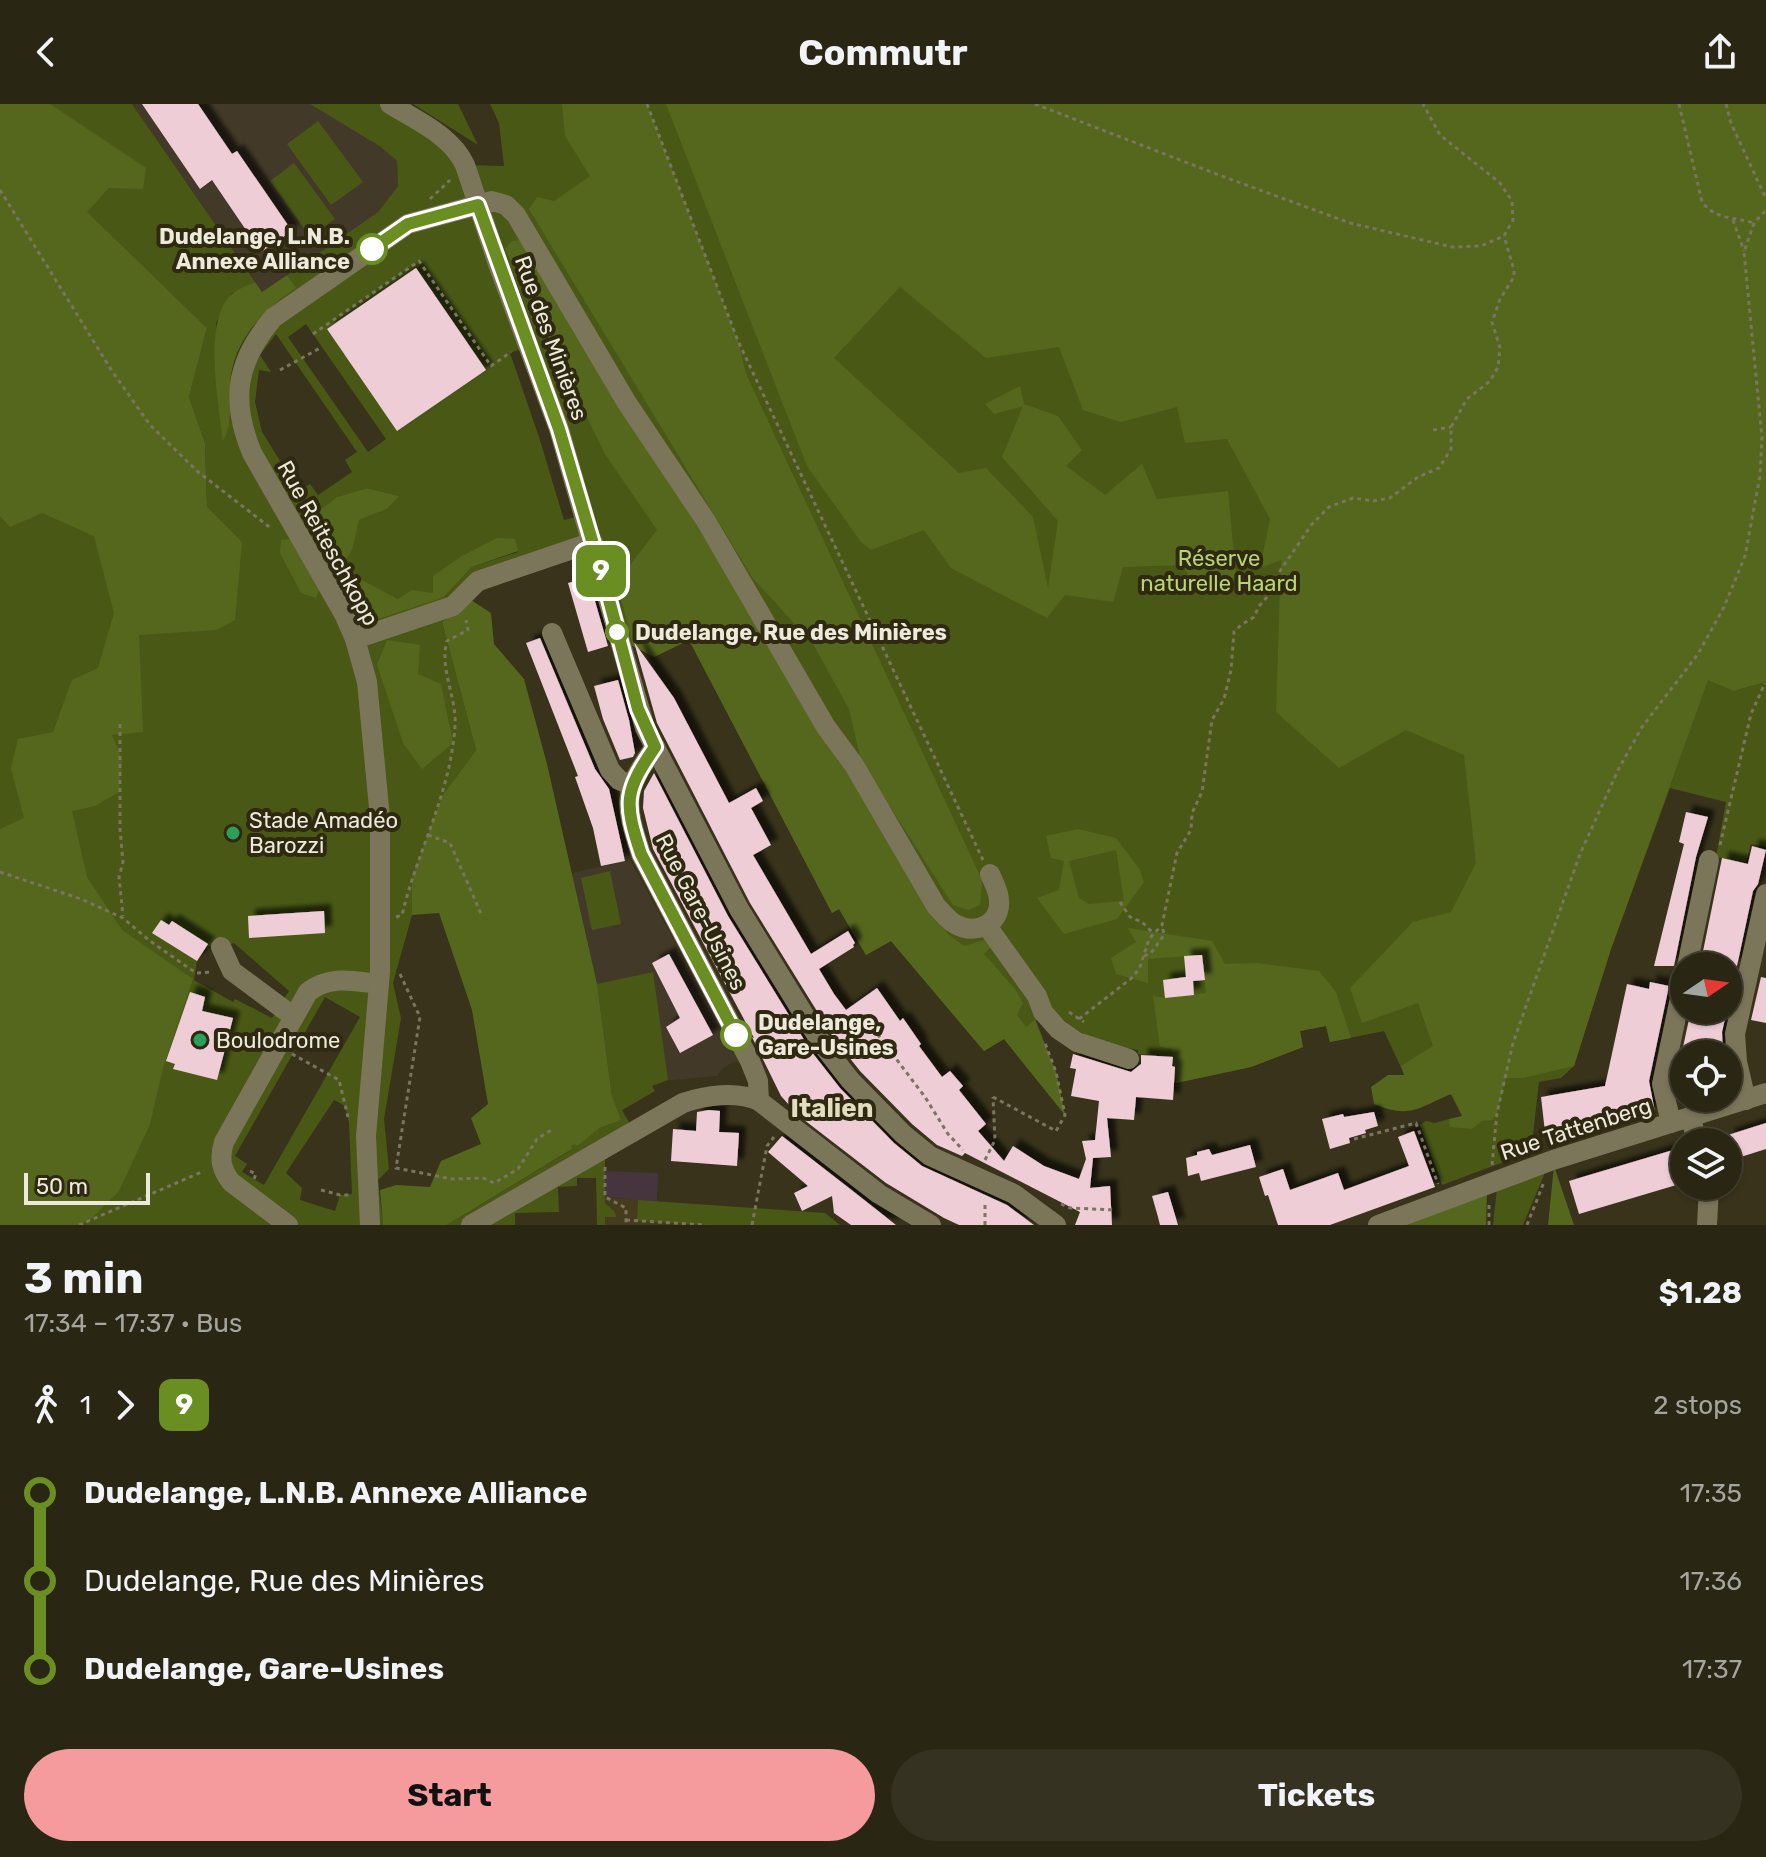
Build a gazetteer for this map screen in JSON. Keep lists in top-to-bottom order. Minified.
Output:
{"streets":{"street":["Rue des Minières","Rue Reiteschkopp","Rue Gare-Usines","Rue Tattenberg"]},"crossings":[["Rue des Minières","Rue Reiteschkopp"]],"districts":["Italien"],"parks":["Réserve naturelle Haard"],"places":["Dudelange, L.N.B. Annexe Alliance","Dudelange, Rue des Minières","Stade Amadéo Barozzi","Dudelange, Gare-Usines","Boulodrome"],"lines":["bus line 9"],"scale_bar":"50 m","north":"right","page":{"header":"Commutr","on_map":"9","scale":"50 m","heading":["3 min","17:34 – 17:37 · Bus","$1.28"],"legs":["1","9","2 stops"],"list":[{"name":"Dudelange, L.N.B. Annexe Alliance","value":"17:35"},{"name":"Dudelange, Rue des Minières","value":"17:36"},{"name":"Dudelange, Gare-Usines","value":"17:37"}],"buttons":["Start","Tickets"]}}
